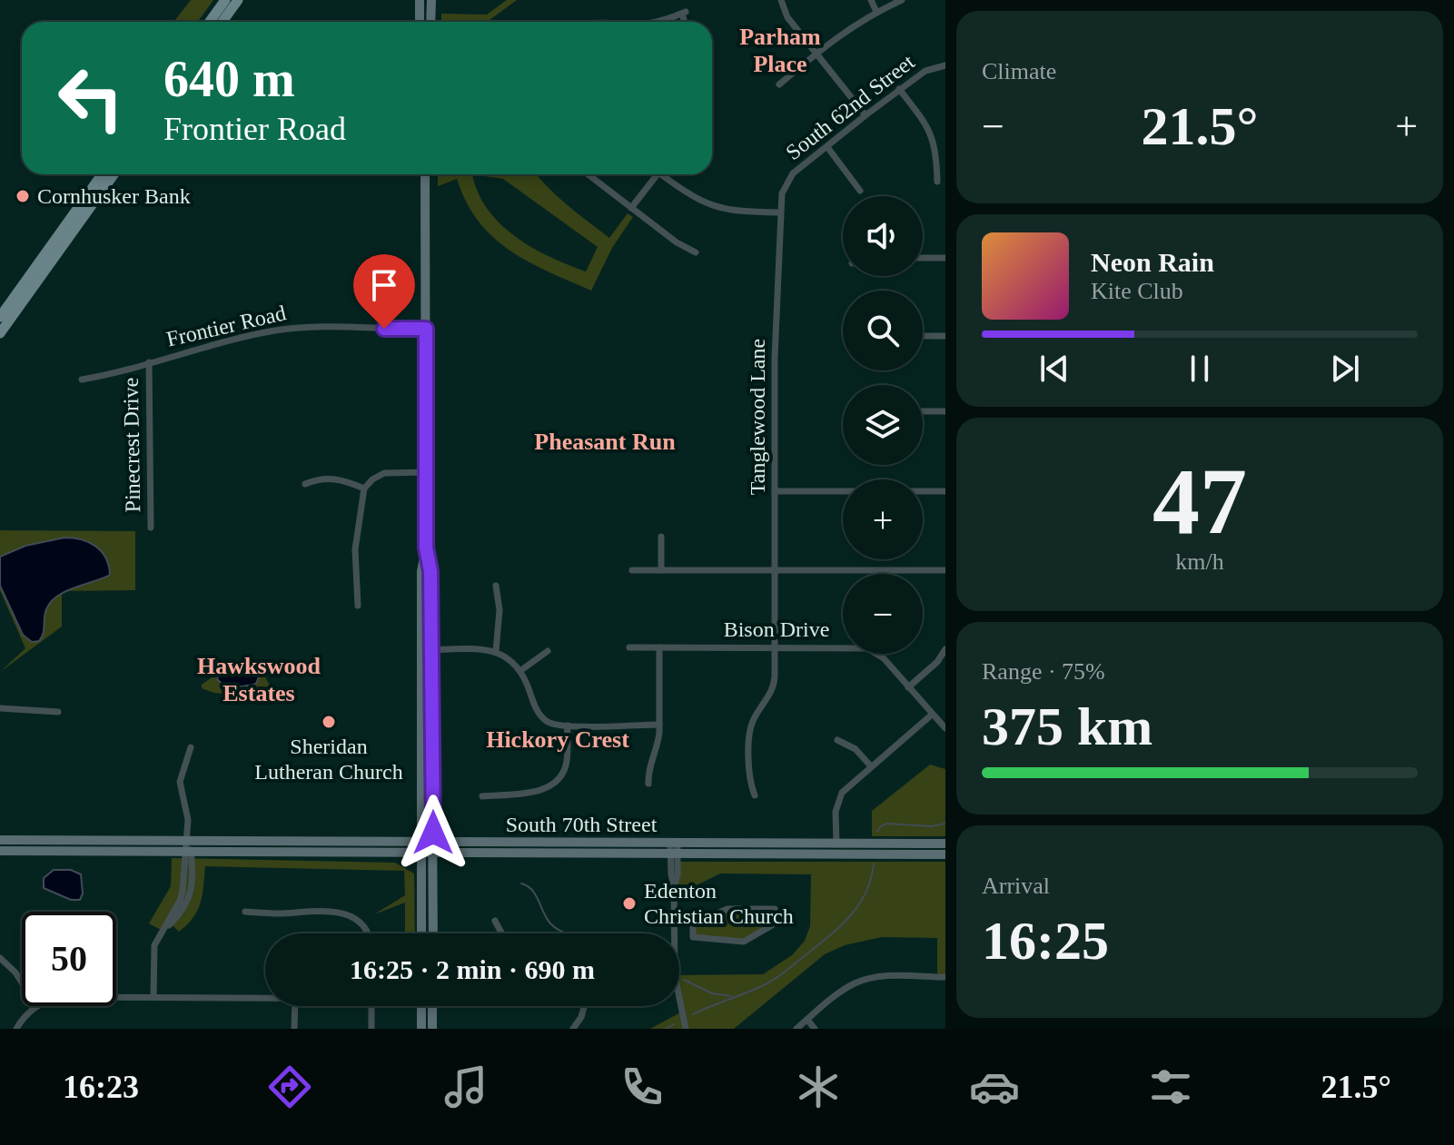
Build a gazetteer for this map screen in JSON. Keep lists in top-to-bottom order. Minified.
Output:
{"streets":{"main road":["South 70th Street"],"street":["South 62nd Street","Frontier Road","Tanglewood Lane","Pinecrest Drive","Bison Drive"]},"crossings":[["South 62nd Street","Tanglewood Lane"],["Frontier Road","Pinecrest Drive"],["Tanglewood Lane","Bison Drive"]],"districts":["Parham Place","Pheasant Run","Hawkswood Estates","Hickory Crest"],"places":["Cornhusker Bank","Sheridan Lutheran Church","Edenton Christian Church"],"page":{"tile":["Climate",["47","km/h"],["Range · 75%","375 km"],["Arrival","16:25"]],"turn":["640 m","Frontier Road"],"heat":["−","21.5°","+"],"map_buttons":["+","−"],"song":["Neon Rain","Kite Club"],"limit":"50","trip":"16:25 · 2 min · 690 m","tabs":["16:23","21.5°"]}}
